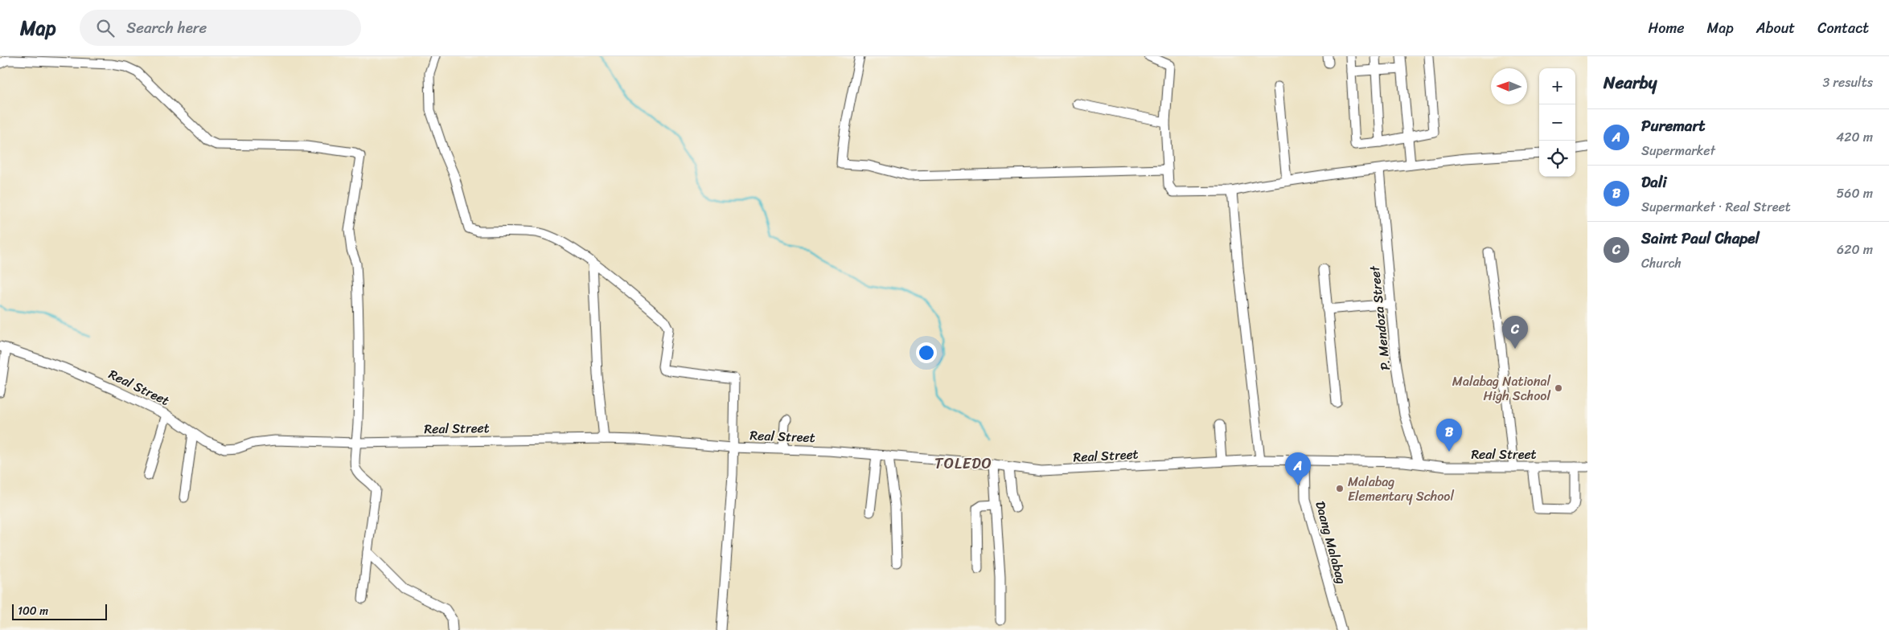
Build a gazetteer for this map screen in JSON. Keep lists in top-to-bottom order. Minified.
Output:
{"streets":{"street":["P. Mendoza Street","Real Street","Daang Malabag"]},"crossings":[["P. Mendoza Street","Real Street"],["Real Street","Daang Malabag"]],"districts":["TOLEDO"],"places":["Malabag National High School","Malabag Elementary School"],"scale_bar":"100 m","north":"left","page":{"header":"Map","search":"Search here","nav":["Home","Map","About","Contact"],"heading":["Nearby","3 results"],"map_buttons":["+","−"],"list":[{"mark":"A","name":"Puremart","note":"Supermarket","value":"420 m"},{"mark":"B","name":"Dali","note":"Supermarket · Real Street","value":"560 m"},{"mark":"C","name":"Saint Paul Chapel","note":"Church","value":"620 m"}],"pins":["C","B","A"],"scale":"100 m"}}
